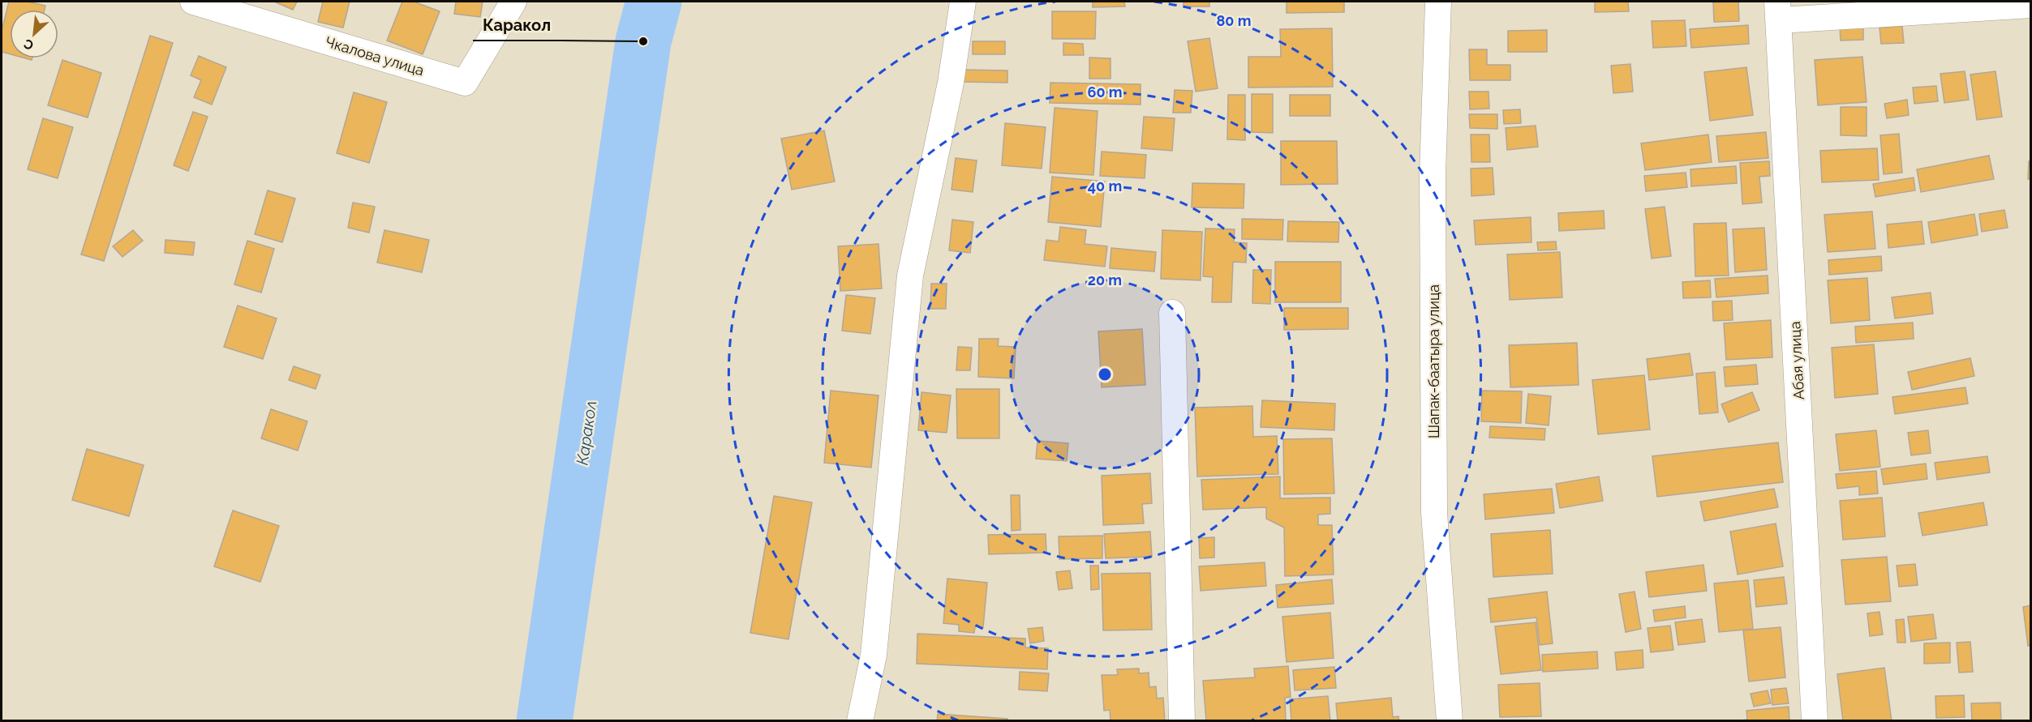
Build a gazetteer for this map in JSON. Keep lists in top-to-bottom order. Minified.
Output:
{"streets":{"street":["Чкалова улица","Абая улица","Шапак-баатыра улица"]},"water":["Каракол"],"places":["Каракол"],"north":"bottom left","rings":["80 m","60 m","40 m","20 m"]}
